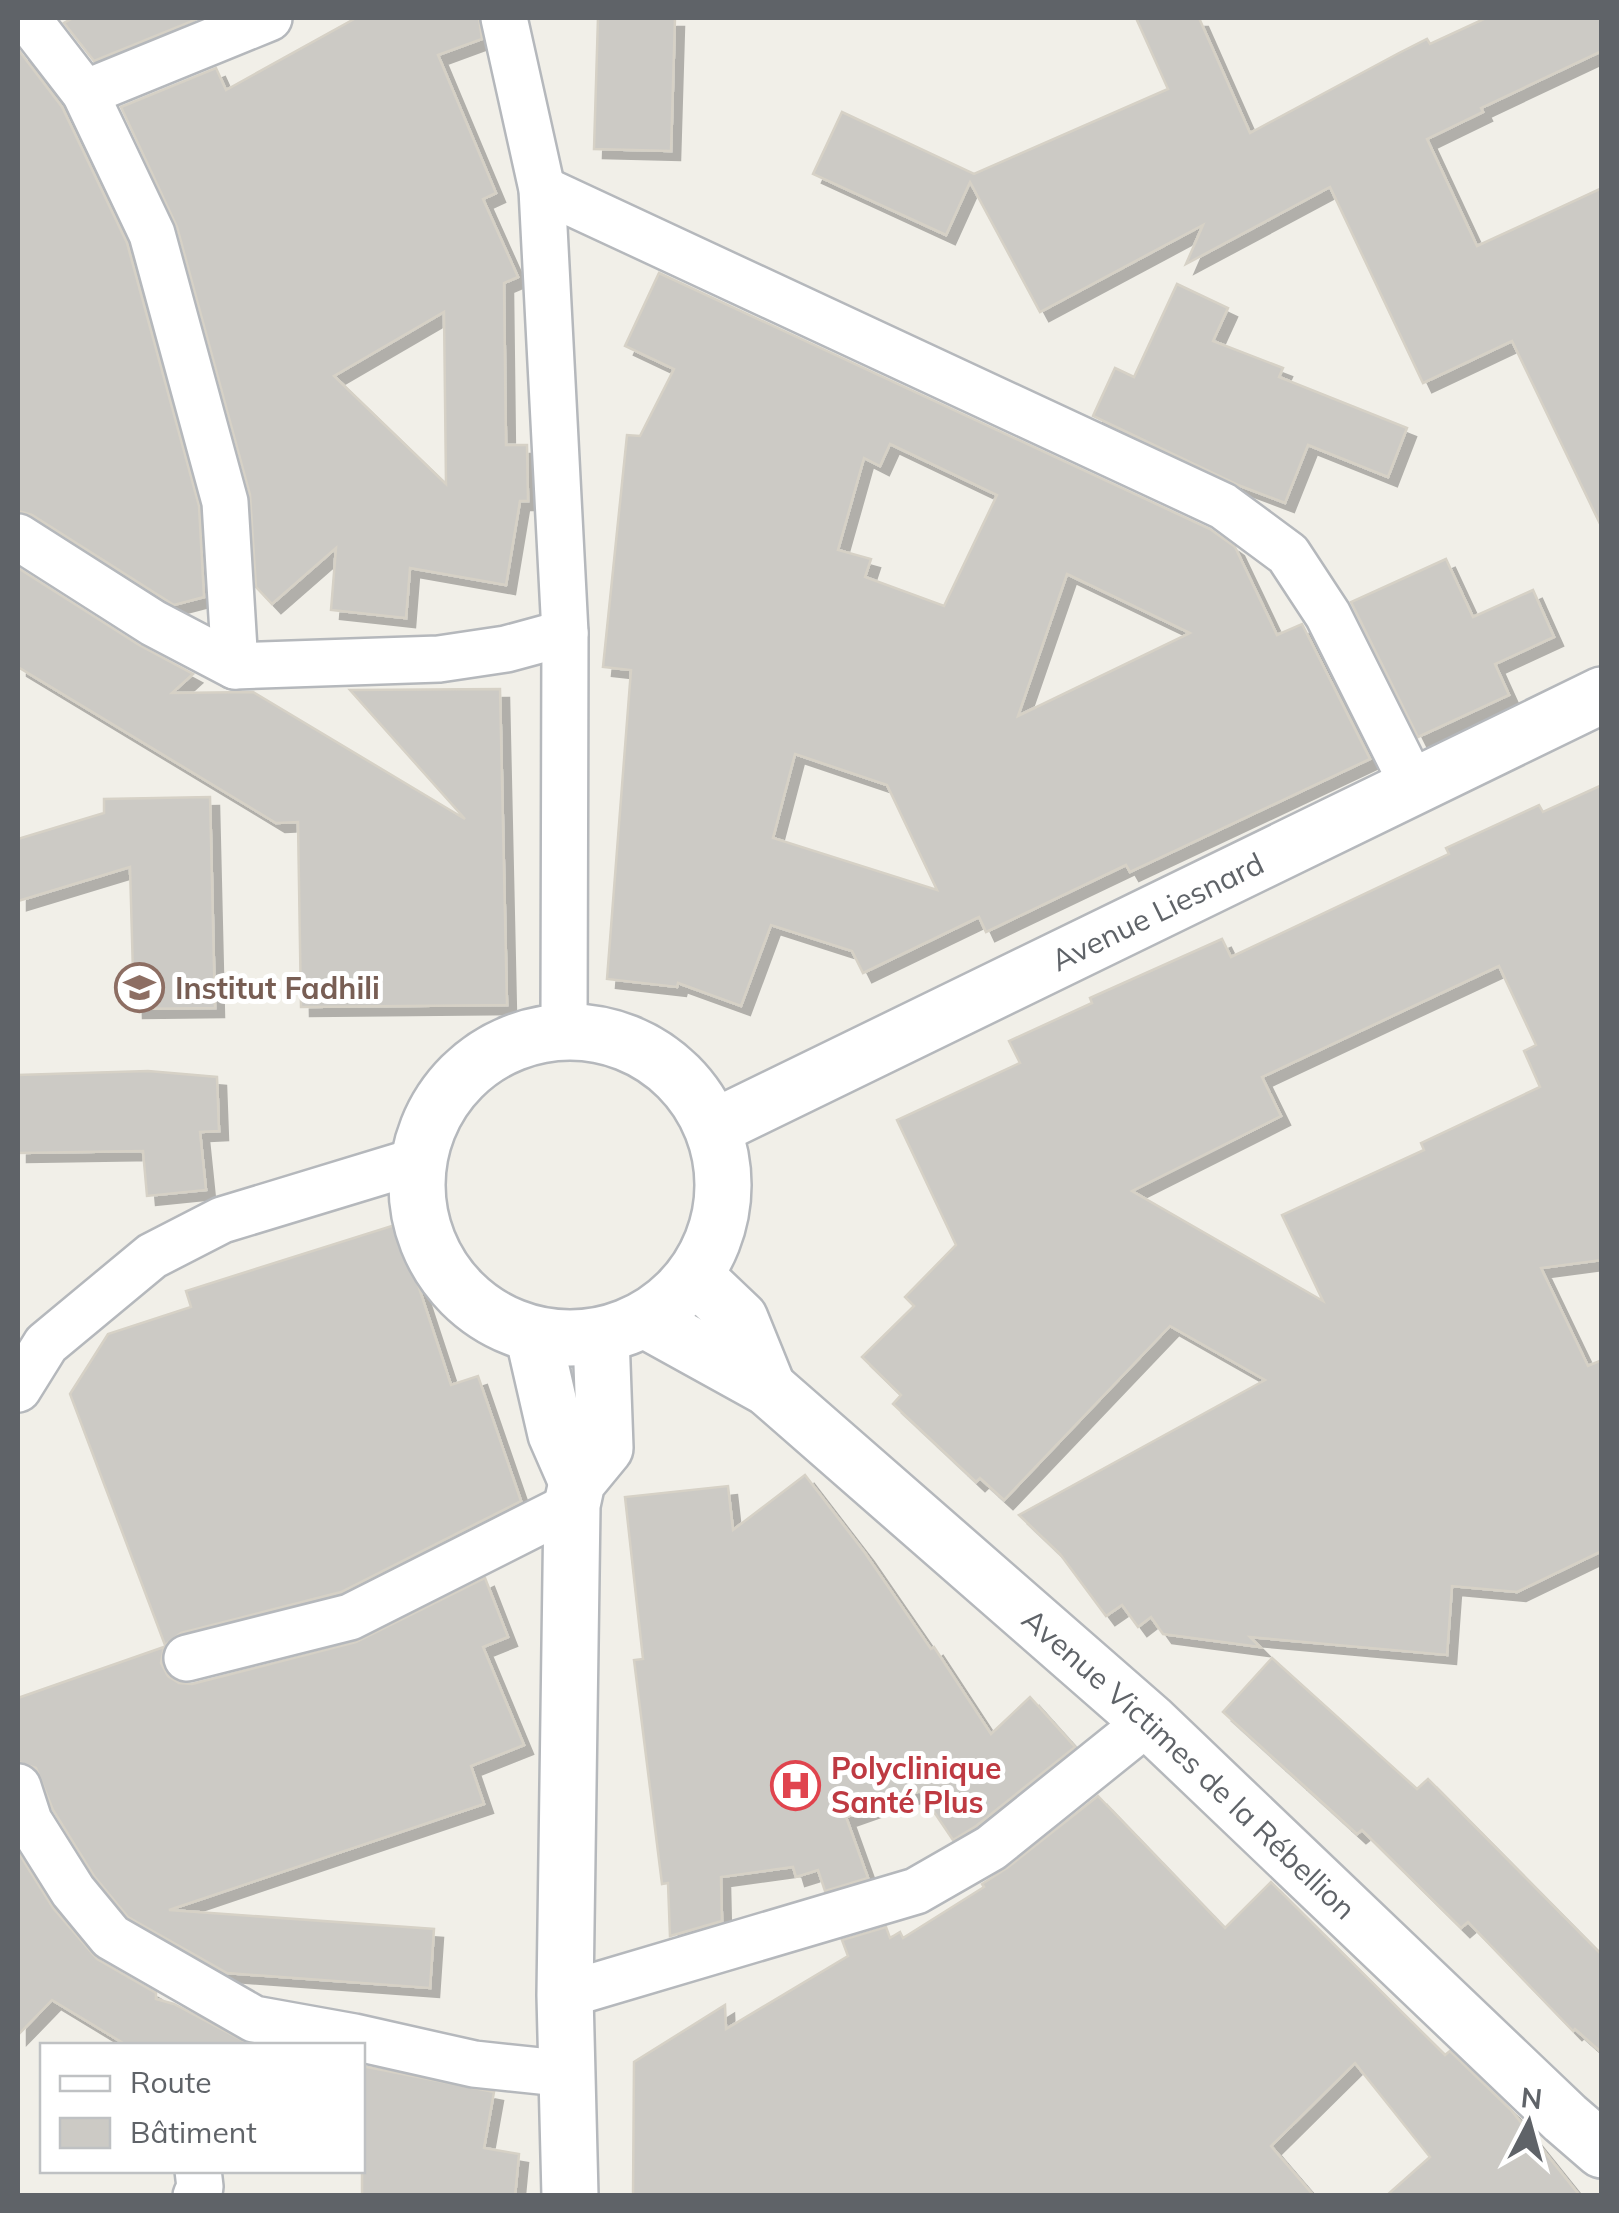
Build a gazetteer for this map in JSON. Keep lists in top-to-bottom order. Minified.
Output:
{"streets":{"street":["Avenue Liesnard","Avenue Victimes de la Rébellion"]},"places":{"school or university":["Institut Fadhili"],"hospital":["Polyclinique Santé Plus"]},"legend":["Route","Bâtiment"],"north":"top"}
